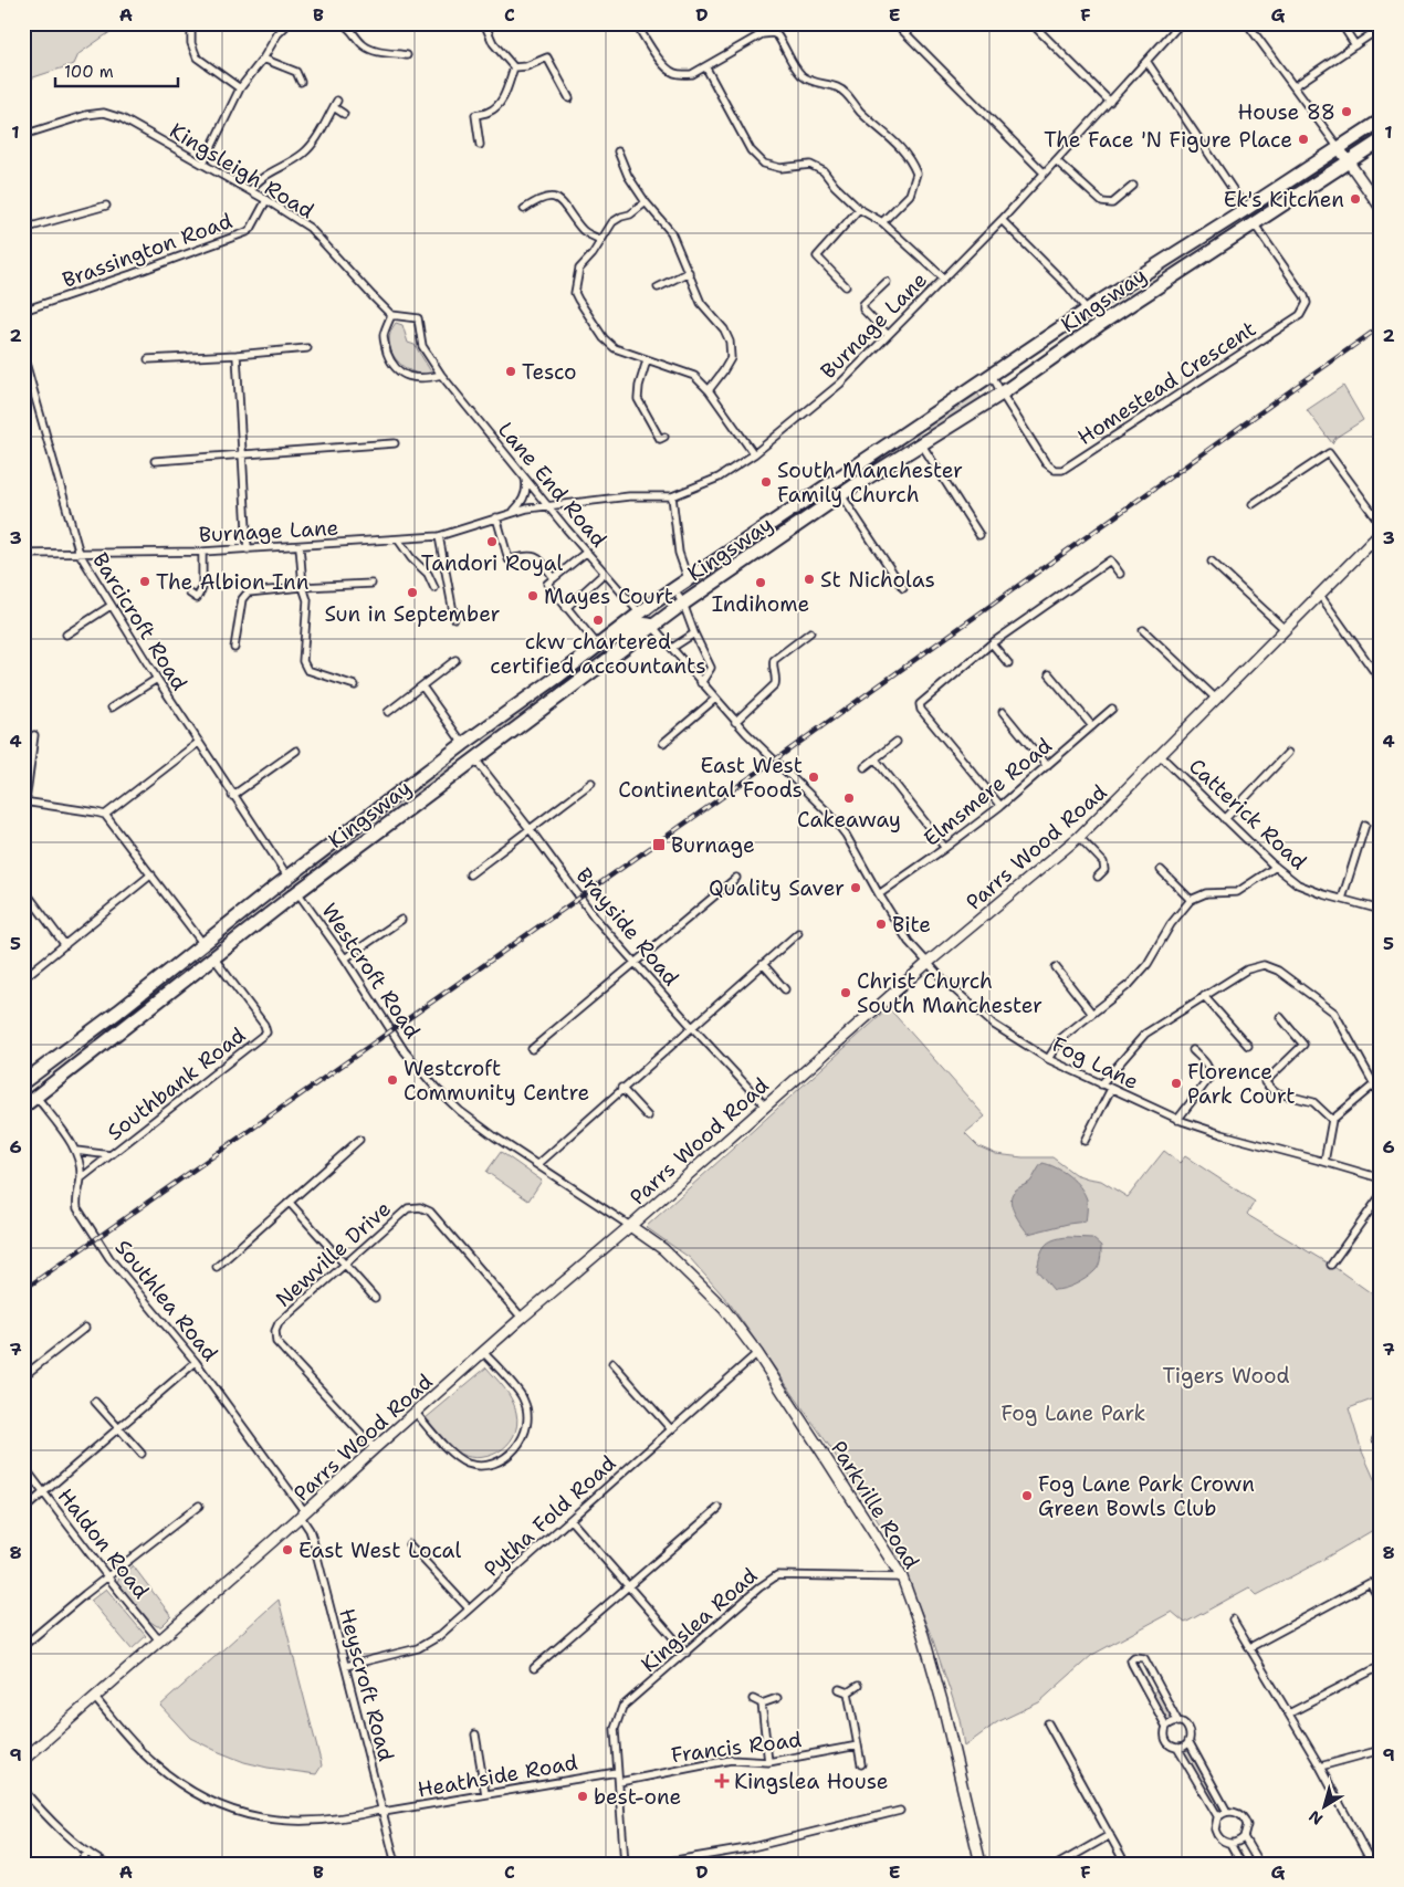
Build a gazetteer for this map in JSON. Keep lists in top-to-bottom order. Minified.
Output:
{"streets":{"highway":["Kingsway"],"street":["Kingsleigh Road","Brassington Road","Burnage Lane","Homestead Crescent","Lane End Road","Barcicroft Road","Elmsmere Road","Catterick Road","Parrs Wood Road","Brayside Road","Westcroft Road","Fog Lane","Southbank Road","Newville Drive","Southlea Road","Parkville Road","Pytha Fold Road","Haldon Road","Kingslea Road","Heyscroft Road","Francis Road","Heathside Road"]},"crossings":[["Kingsleigh Road","Brassington Road"],["Kingsleigh Road","Lane End Road"],["Kingsway","Homestead Crescent"],["Kingsway","Lane End Road"],["Kingsway","Barcicroft Road"],["Kingsway","Brayside Road"],["Kingsway","Westcroft Road"],["Kingsway","Fog Lane"],["Kingsway","Southbank Road"],["Kingsway","Southlea Road"],["Burnage Lane","Lane End Road"],["Burnage Lane","Barcicroft Road"],["Lane End Road","Fog Lane"],["Elmsmere Road","Fog Lane"],["Catterick Road","Parrs Wood Road"],["Parrs Wood Road","Brayside Road"],["Parrs Wood Road","Westcroft Road"],["Parrs Wood Road","Fog Lane"],["Parrs Wood Road","Newville Drive"],["Parrs Wood Road","Southlea Road"],["Parrs Wood Road","Parkville Road"],["Parrs Wood Road","Haldon Road"],["Parrs Wood Road","Heyscroft Road"],["Parrs Wood Road","Heathside Road"],["Westcroft Road","Parkville Road"],["Southbank Road","Southlea Road"],["Southlea Road","Heyscroft Road"],["Parkville Road","Pytha Fold Road"],["Parkville Road","Kingslea Road"],["Pytha Fold Road","Heyscroft Road"],["Kingslea Road","Francis Road"],["Kingslea Road","Heathside Road"],["Heyscroft Road","Heathside Road"]],"parks":["Tigers Wood","Fog Lane Park"],"places":{"other":["House 88","The Face 'N Figure Place","Ek's Kitchen","Tesco","South Manchester Family Church","Tandori Royal","St Nicholas","The Albion Inn","Indihome","Sun in September","Mayes Court","ckw chartered certified accountants","East West Continental Foods","Cakeaway","Quality Saver","Bite","Christ Church South Manchester","Westcroft Community Centre","Florence Park Court","Fog Lane Park Crown Green Bowls Club","East West Local","best-one"],"transit":["Burnage"],"health":["Kingslea House"]},"scale_bar":"100 m","north":"bottom left","grid":{"columns":["A","B","C","D","E","F","G"],"rows":["1","2","3","4","5","6","7","8","9"]}}
